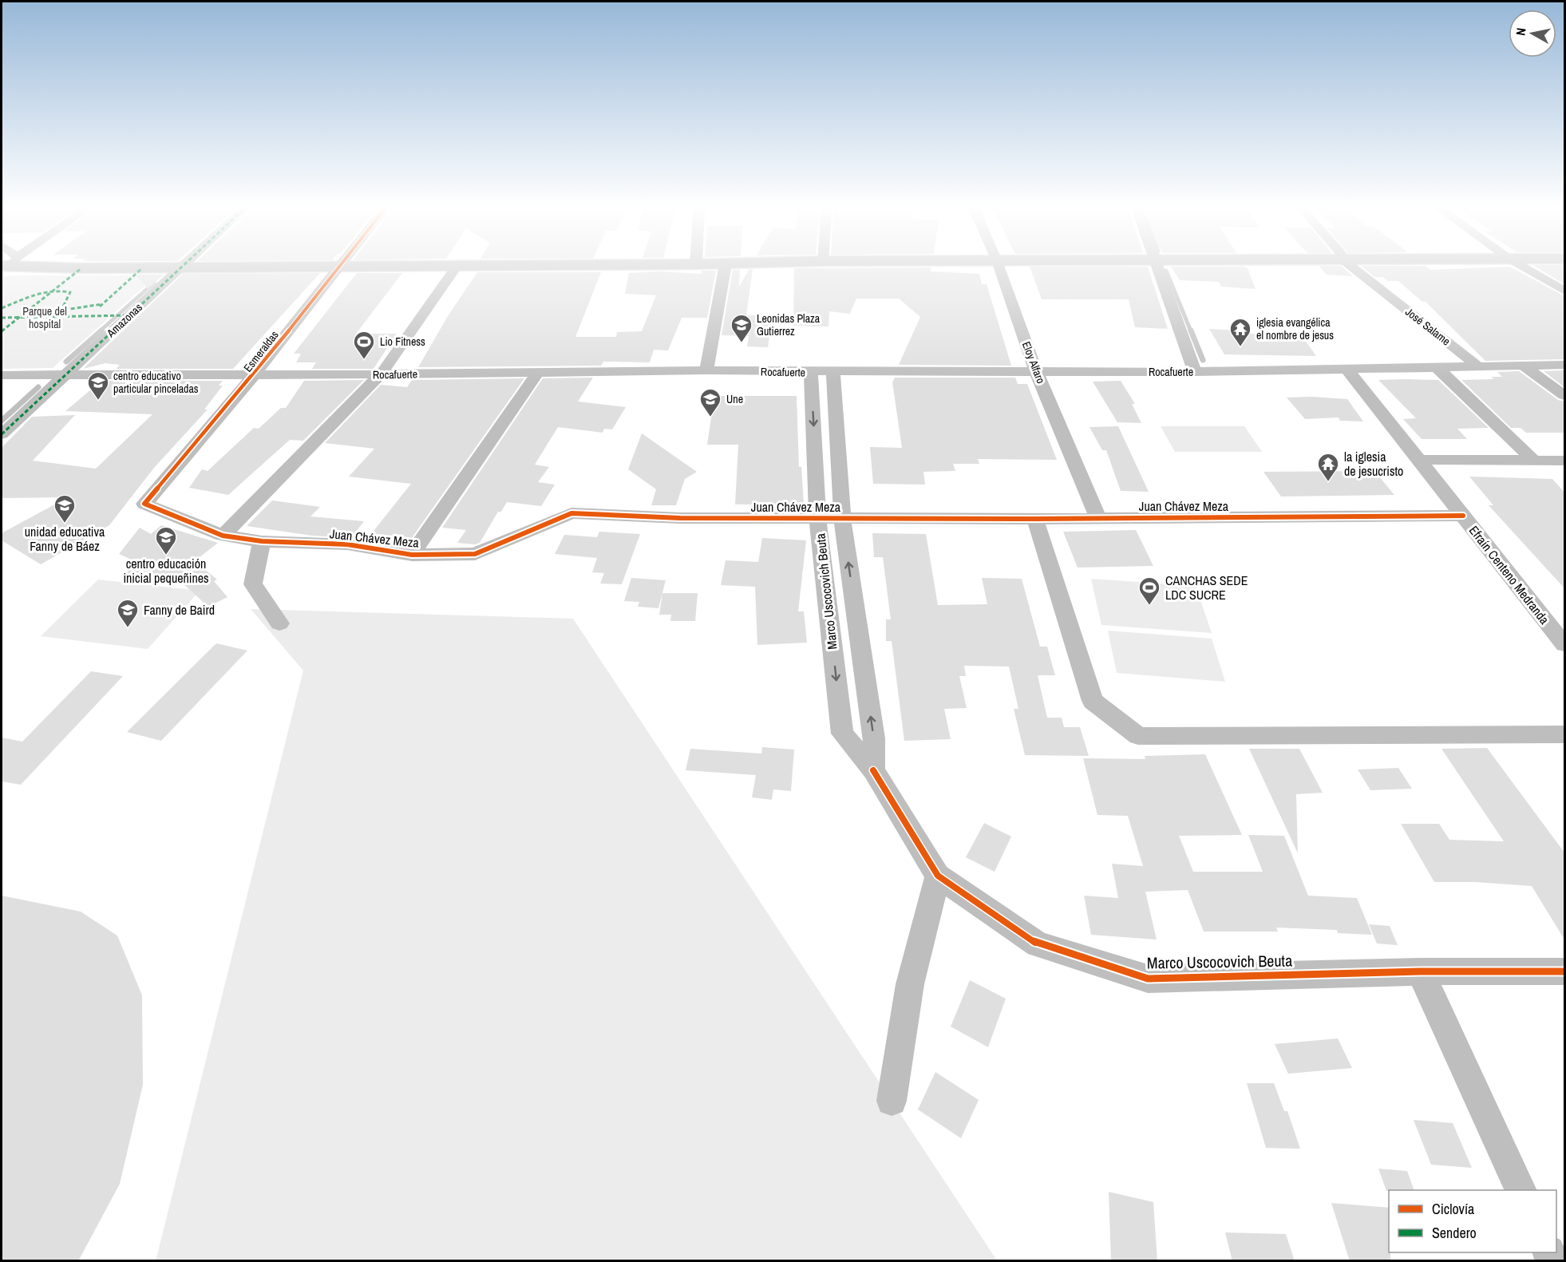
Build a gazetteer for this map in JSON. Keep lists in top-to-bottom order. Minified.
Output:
{"streets":{"street":["Amazonas","José Salame","Esmeraldas","Eloy Alfaro","Rocafuerte","Juan Chávez Meza","Efraín Centeno Medranda","Marco Uscocovich Beuta"]},"crossings":[["Amazonas","Rocafuerte"],["José Salame","Rocafuerte"],["Esmeraldas","Rocafuerte"],["Esmeraldas","Juan Chávez Meza"],["Eloy Alfaro","Rocafuerte"],["Eloy Alfaro","Juan Chávez Meza"],["Rocafuerte","Efraín Centeno Medranda"],["Rocafuerte","Marco Uscocovich Beuta"],["Juan Chávez Meza","Efraín Centeno Medranda"],["Juan Chávez Meza","Marco Uscocovich Beuta"]],"parks":["Parque del hospital"],"places":{"school or university":["Leonidas Plaza Gutierrez","centro educativo particular pinceladas","Une","unidad educativa Fanny de Báez","centro educación inicial pequeñines","Fanny de Baird"],"temple":["iglesia evangélica el nombre de jesus","la iglesia de jesucristo"],"sports":["Lio Fitness","CANCHAS SEDE LDC SUCRE"]},"legend":["Ciclovía","Sendero"],"north":"left"}
